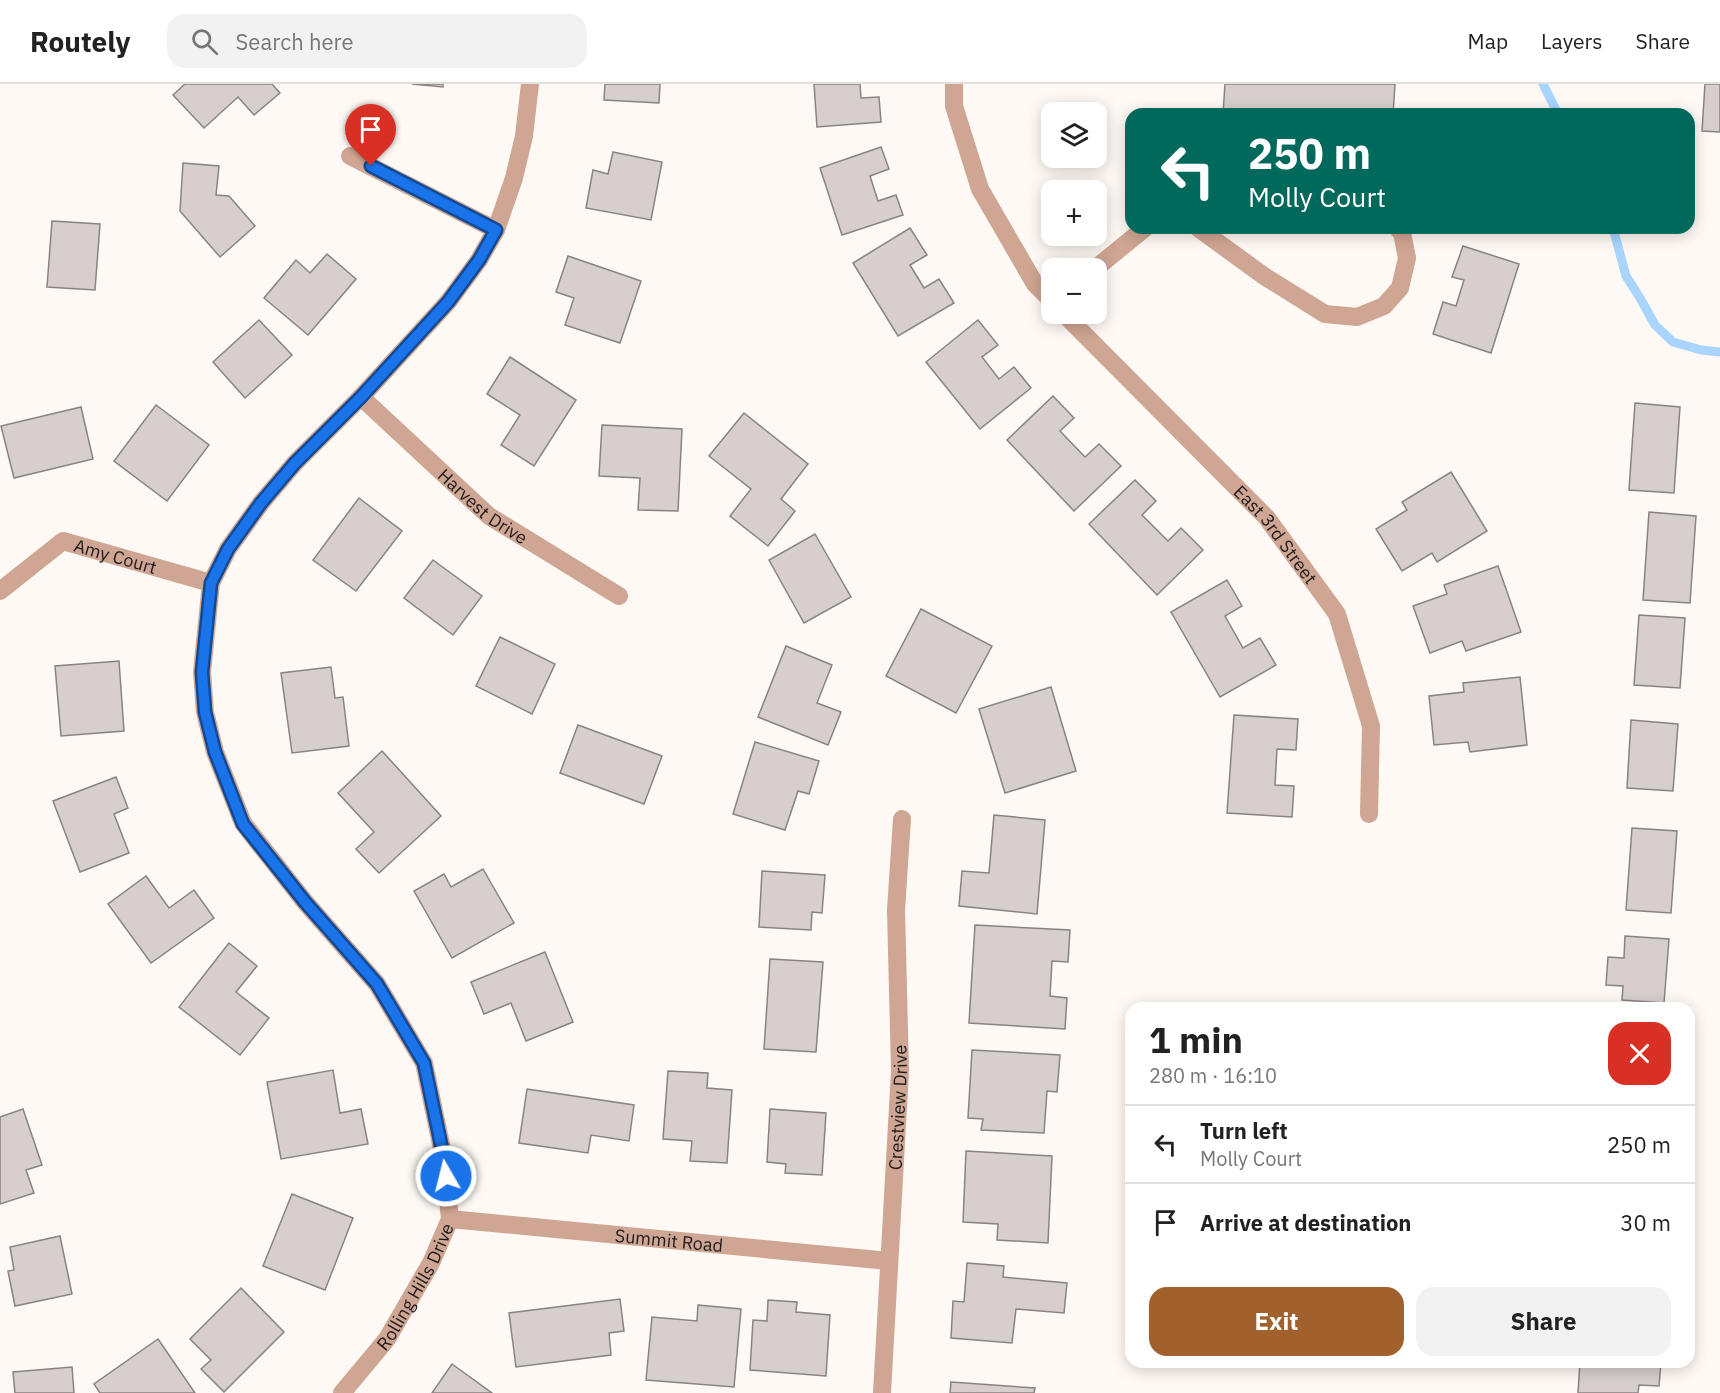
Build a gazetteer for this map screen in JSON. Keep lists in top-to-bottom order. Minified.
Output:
{"streets":{"street":["Harvest Drive","East 3rd Street","Amy Court","Crestview Drive","Summit Road","Rolling Hills Drive"]},"crossings":[["Harvest Drive","Rolling Hills Drive"],["Amy Court","Rolling Hills Drive"],["Crestview Drive","Summit Road"],["Summit Road","Rolling Hills Drive"]],"page":{"header":"Routely","search":"Search here","nav":["Map","Layers","Share"],"map_buttons":["+","−"],"turn":["250 m","Molly Court"],"heading":["1 min","280 m · 16:10"],"list":[{"name":"Turn left","note":"Molly Court","value":"250 m"},{"name":"Arrive at destination","value":"30 m"}],"buttons":["Exit","Share"]}}
